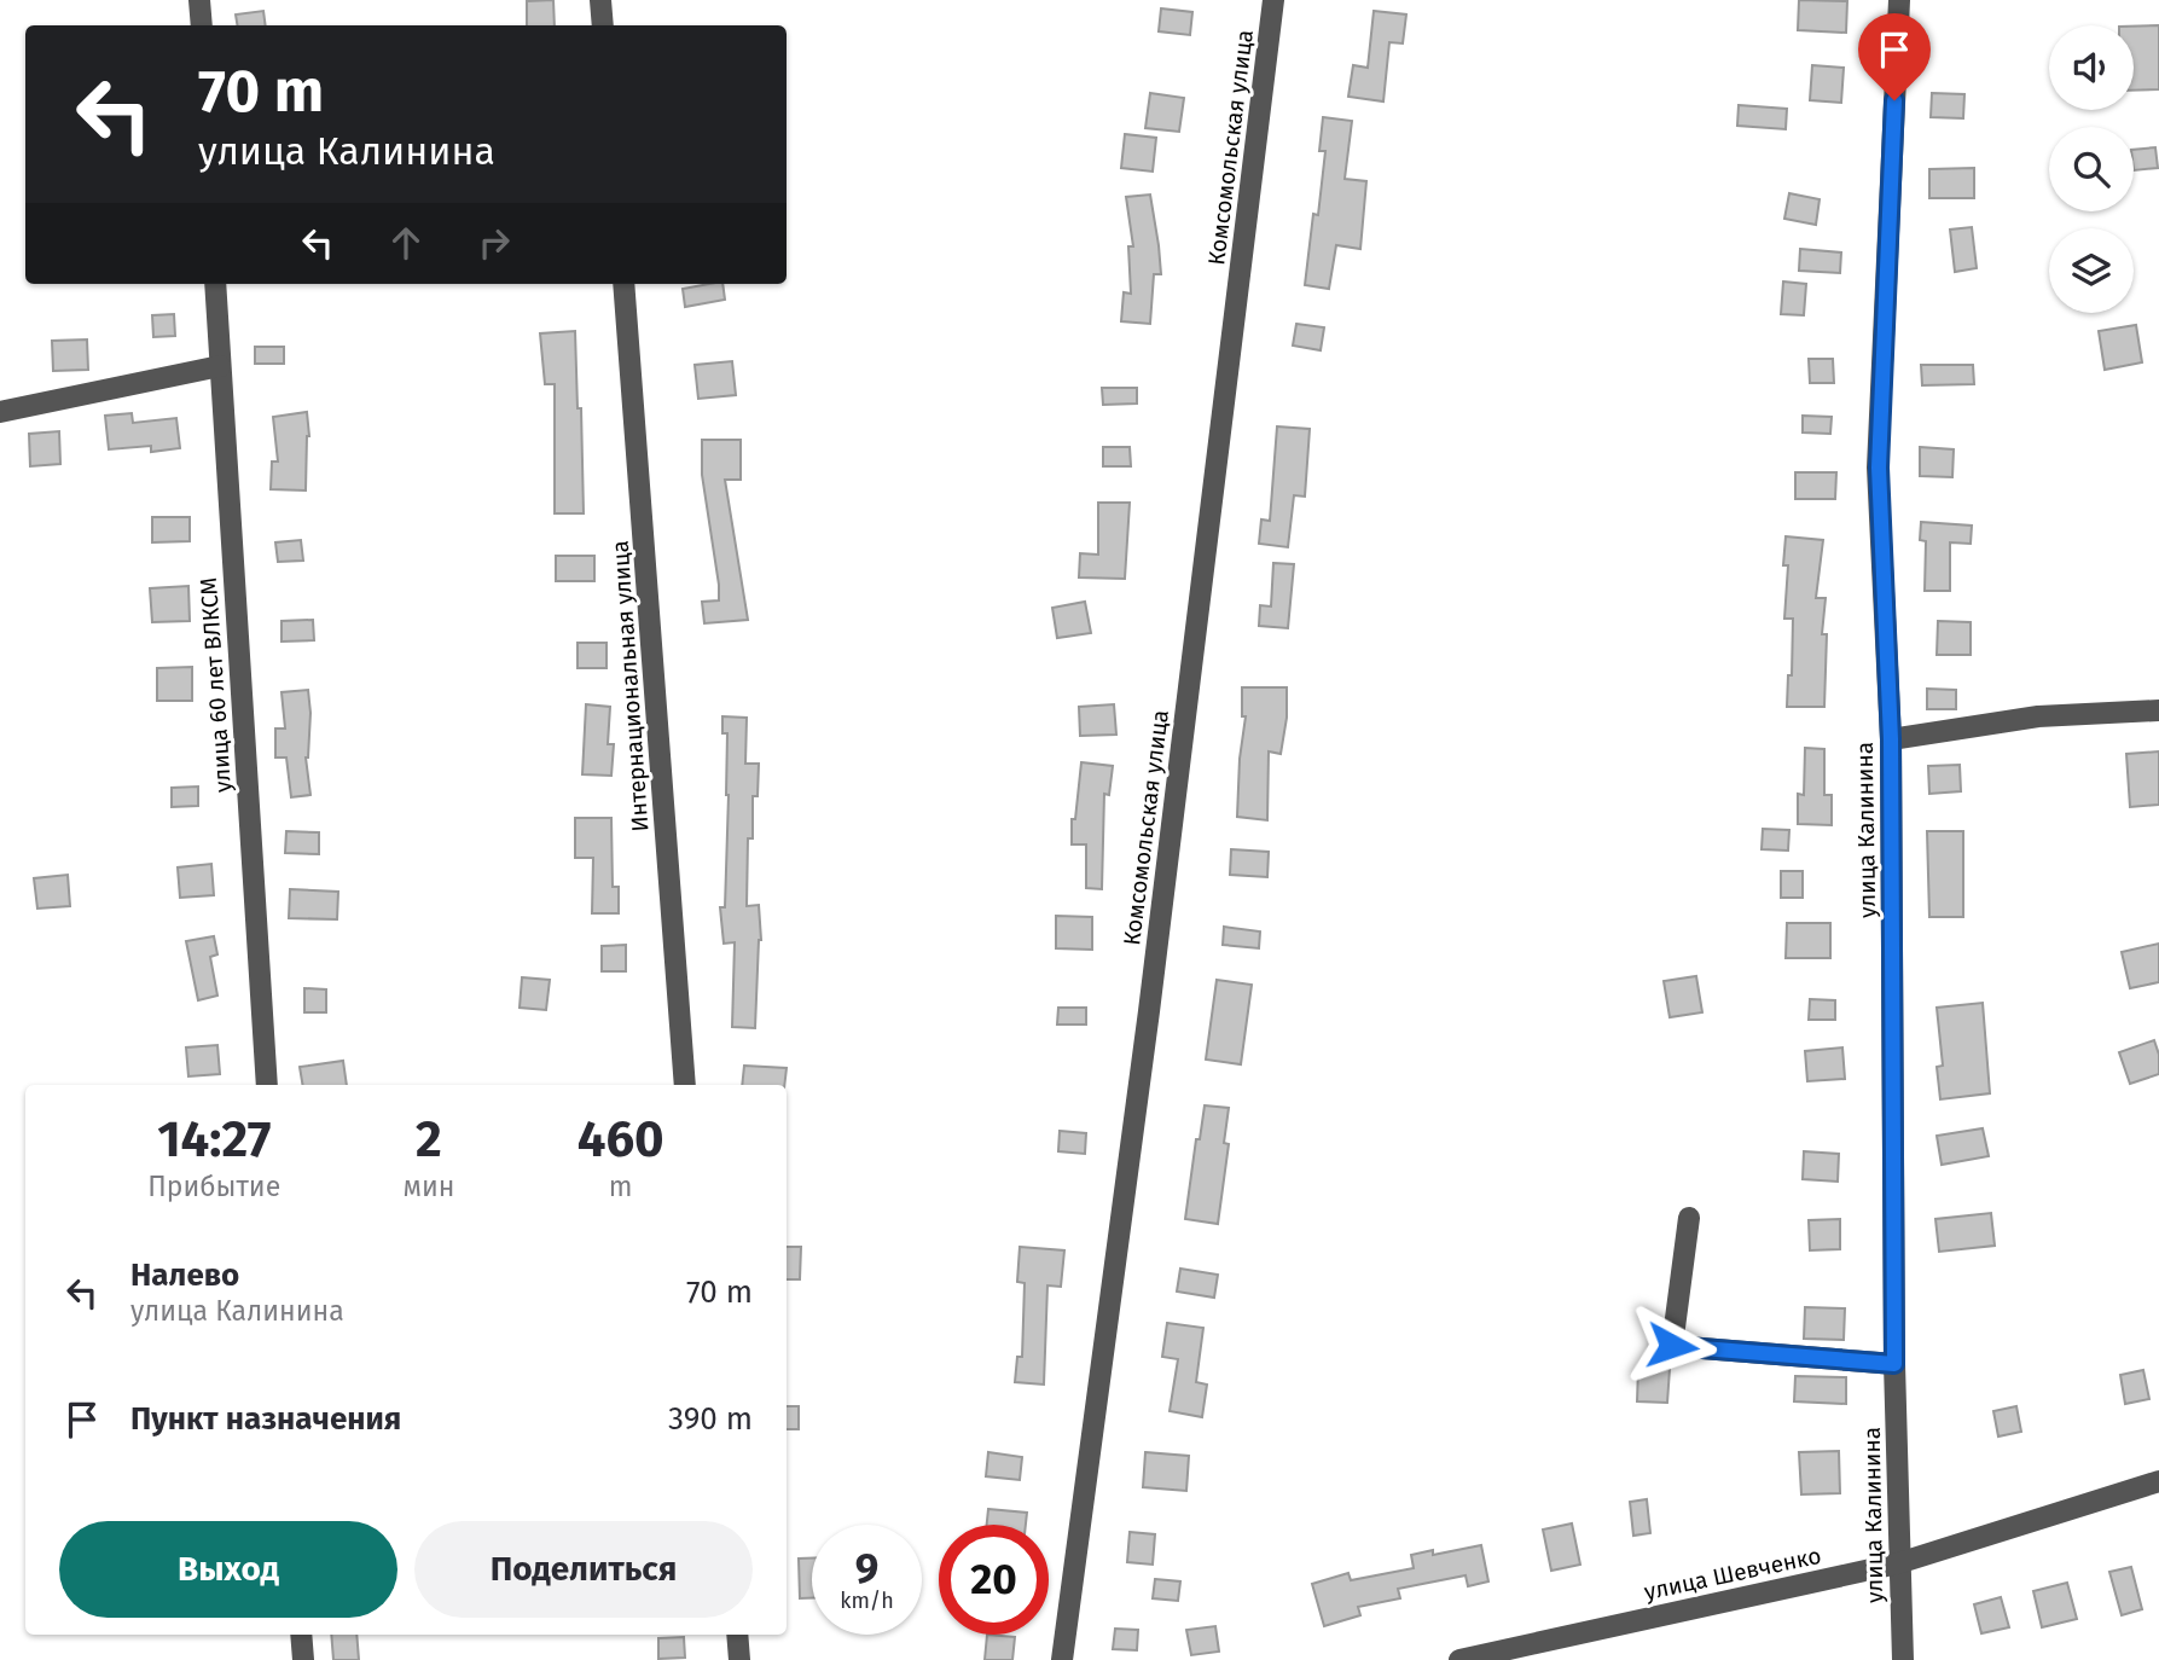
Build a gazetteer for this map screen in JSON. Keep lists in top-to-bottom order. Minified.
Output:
{"streets":{"street":["Комсомольская улица","улица 60 лет ВЛКСМ","Интернациональная улица","улица Калинина","улица Шевченко"]},"crossings":[["улица Калинина","улица Шевченко"]],"page":{"turn":["70 m","улица Калинина"],"eta":["14:27","Прибытие","2","мин","460","m"],"list":[{"name":"Налево","note":"улица Калинина","value":"70 m"},{"name":"Пункт назначения","value":"390 m"}],"buttons":["Выход","Поделиться"],"speed":"9 km/h","limit":"20"}}
